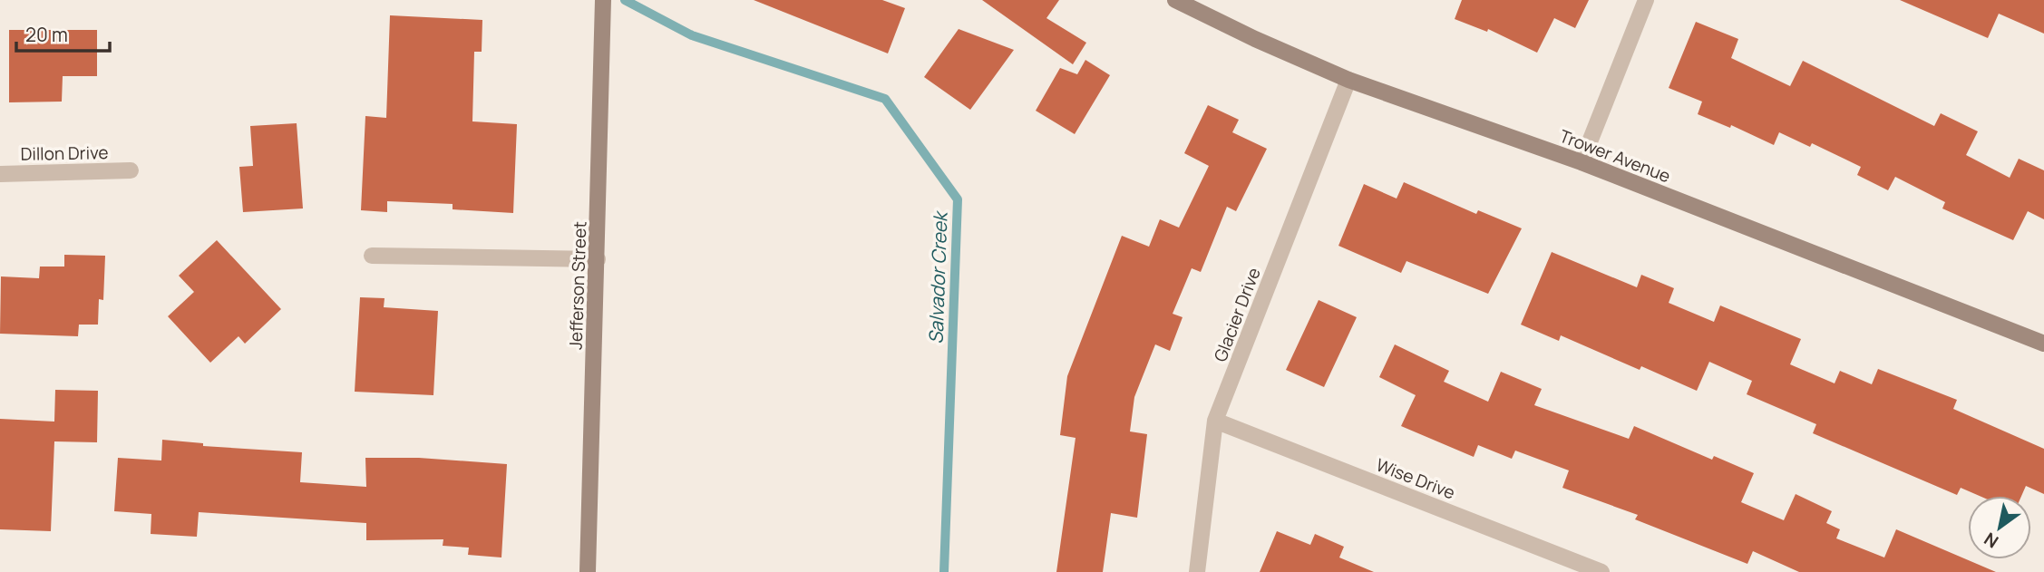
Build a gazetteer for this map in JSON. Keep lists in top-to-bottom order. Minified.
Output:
{"streets":{"street":["Dillon Drive","Trower Avenue","Jefferson Street","Glacier Drive","Wise Drive"]},"crossings":[["Trower Avenue","Glacier Drive"],["Glacier Drive","Wise Drive"]],"water":["Salvador Creek"],"scale_bar":"20 m","north":"bottom left"}
